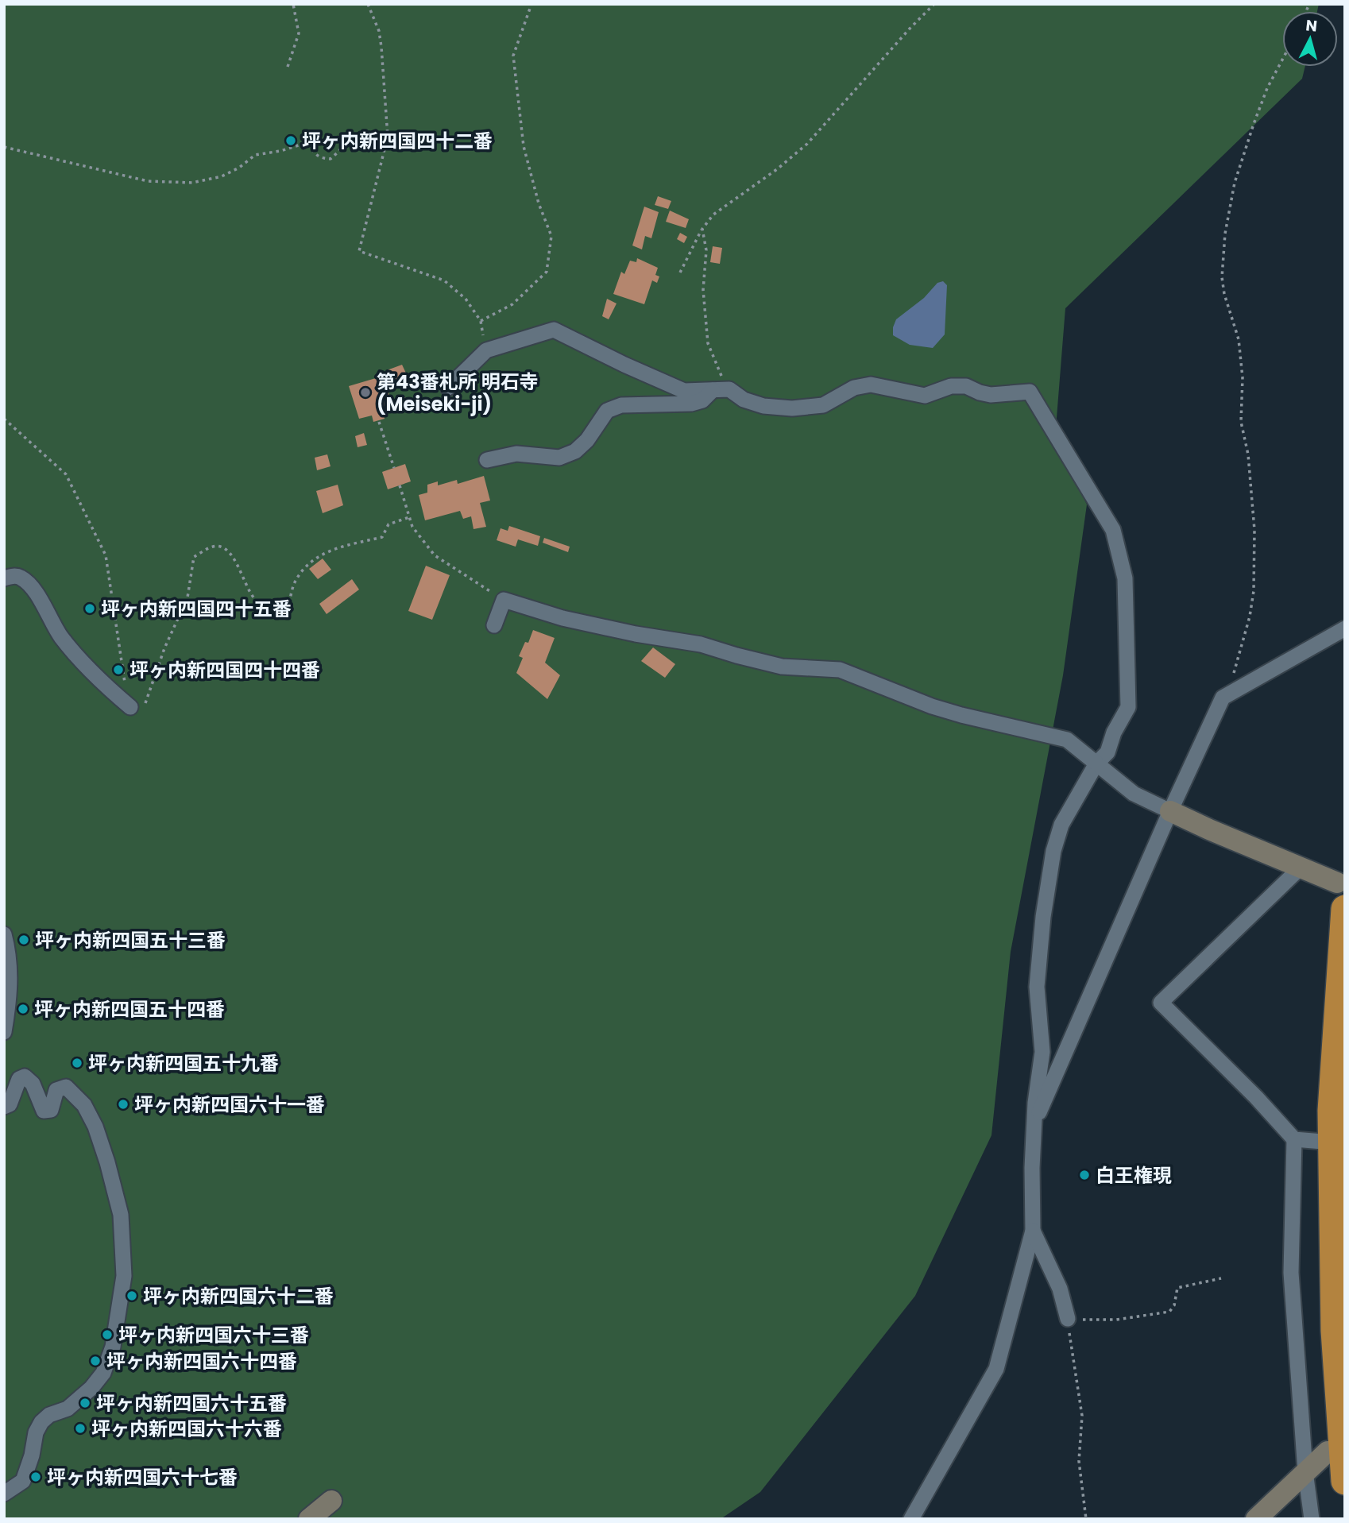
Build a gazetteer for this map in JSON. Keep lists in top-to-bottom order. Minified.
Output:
{"places":["坪ヶ内新四国四十二番","第43番札所 明石寺 (Meiseki-ji)","坪ヶ内新四国四十五番","坪ヶ内新四国四十四番","坪ヶ内新四国五十三番","坪ヶ内新四国五十四番","坪ヶ内新四国五十九番","坪ヶ内新四国六十一番","白王権現","坪ヶ内新四国六十二番","坪ヶ内新四国六十三番","坪ヶ内新四国六十四番","坪ヶ内新四国六十五番","坪ヶ内新四国六十六番","坪ヶ内新四国六十七番"],"north":"top"}
